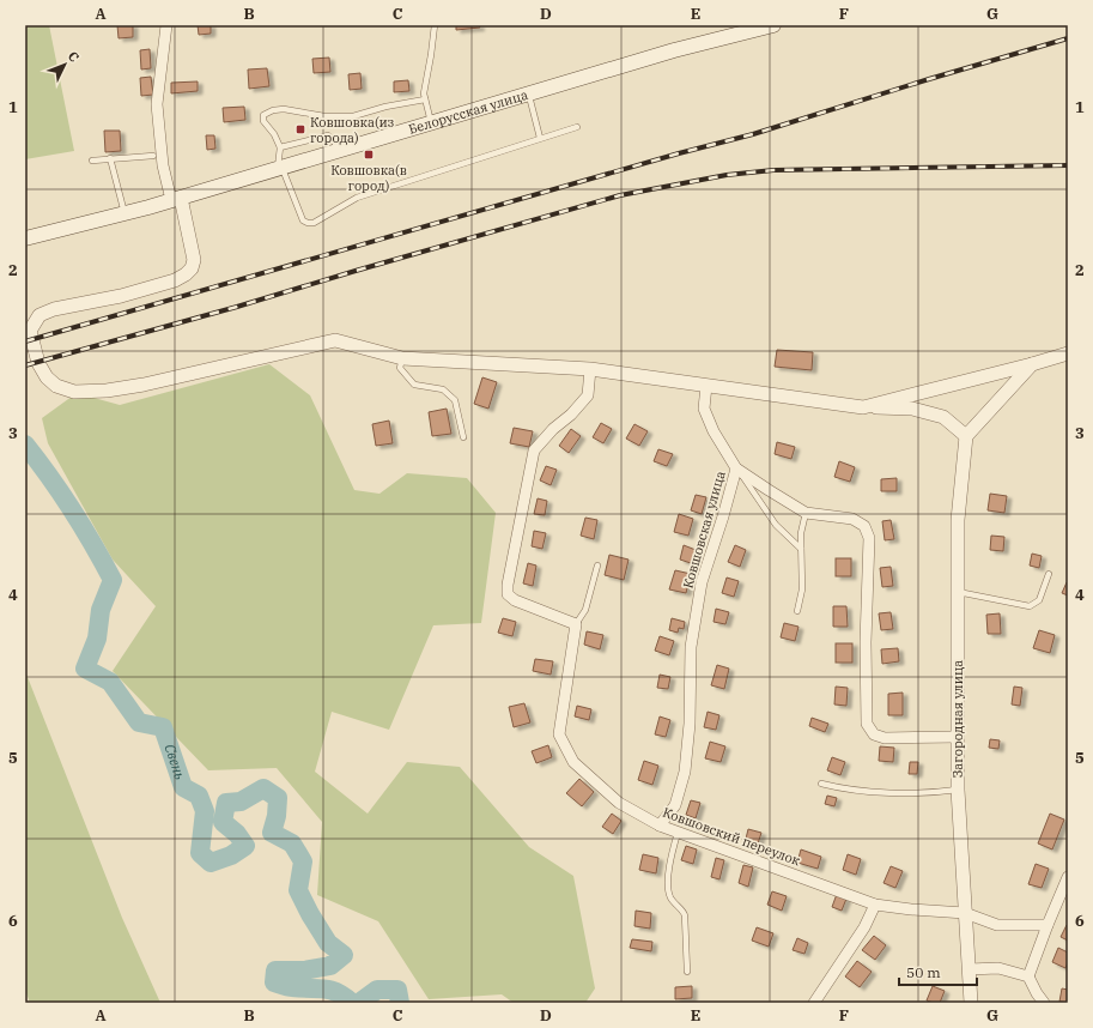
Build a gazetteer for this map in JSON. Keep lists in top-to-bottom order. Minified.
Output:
{"streets":{"main road":["Белорусская улица"],"street":["Ковшовская улица","Загородная улица","Ковшовский переулок"]},"crossings":[["Ковшовская улица","Ковшовский переулок"],["Загородная улица","Ковшовский переулок"]],"water":["Свень"],"places":{"transit":["Ковшовка(из города)","Ковшовка(в город)"]},"scale_bar":"50 m","north":"top right","grid":{"columns":["A","B","C","D","E","F","G"],"rows":["1","2","3","4","5","6"]}}
